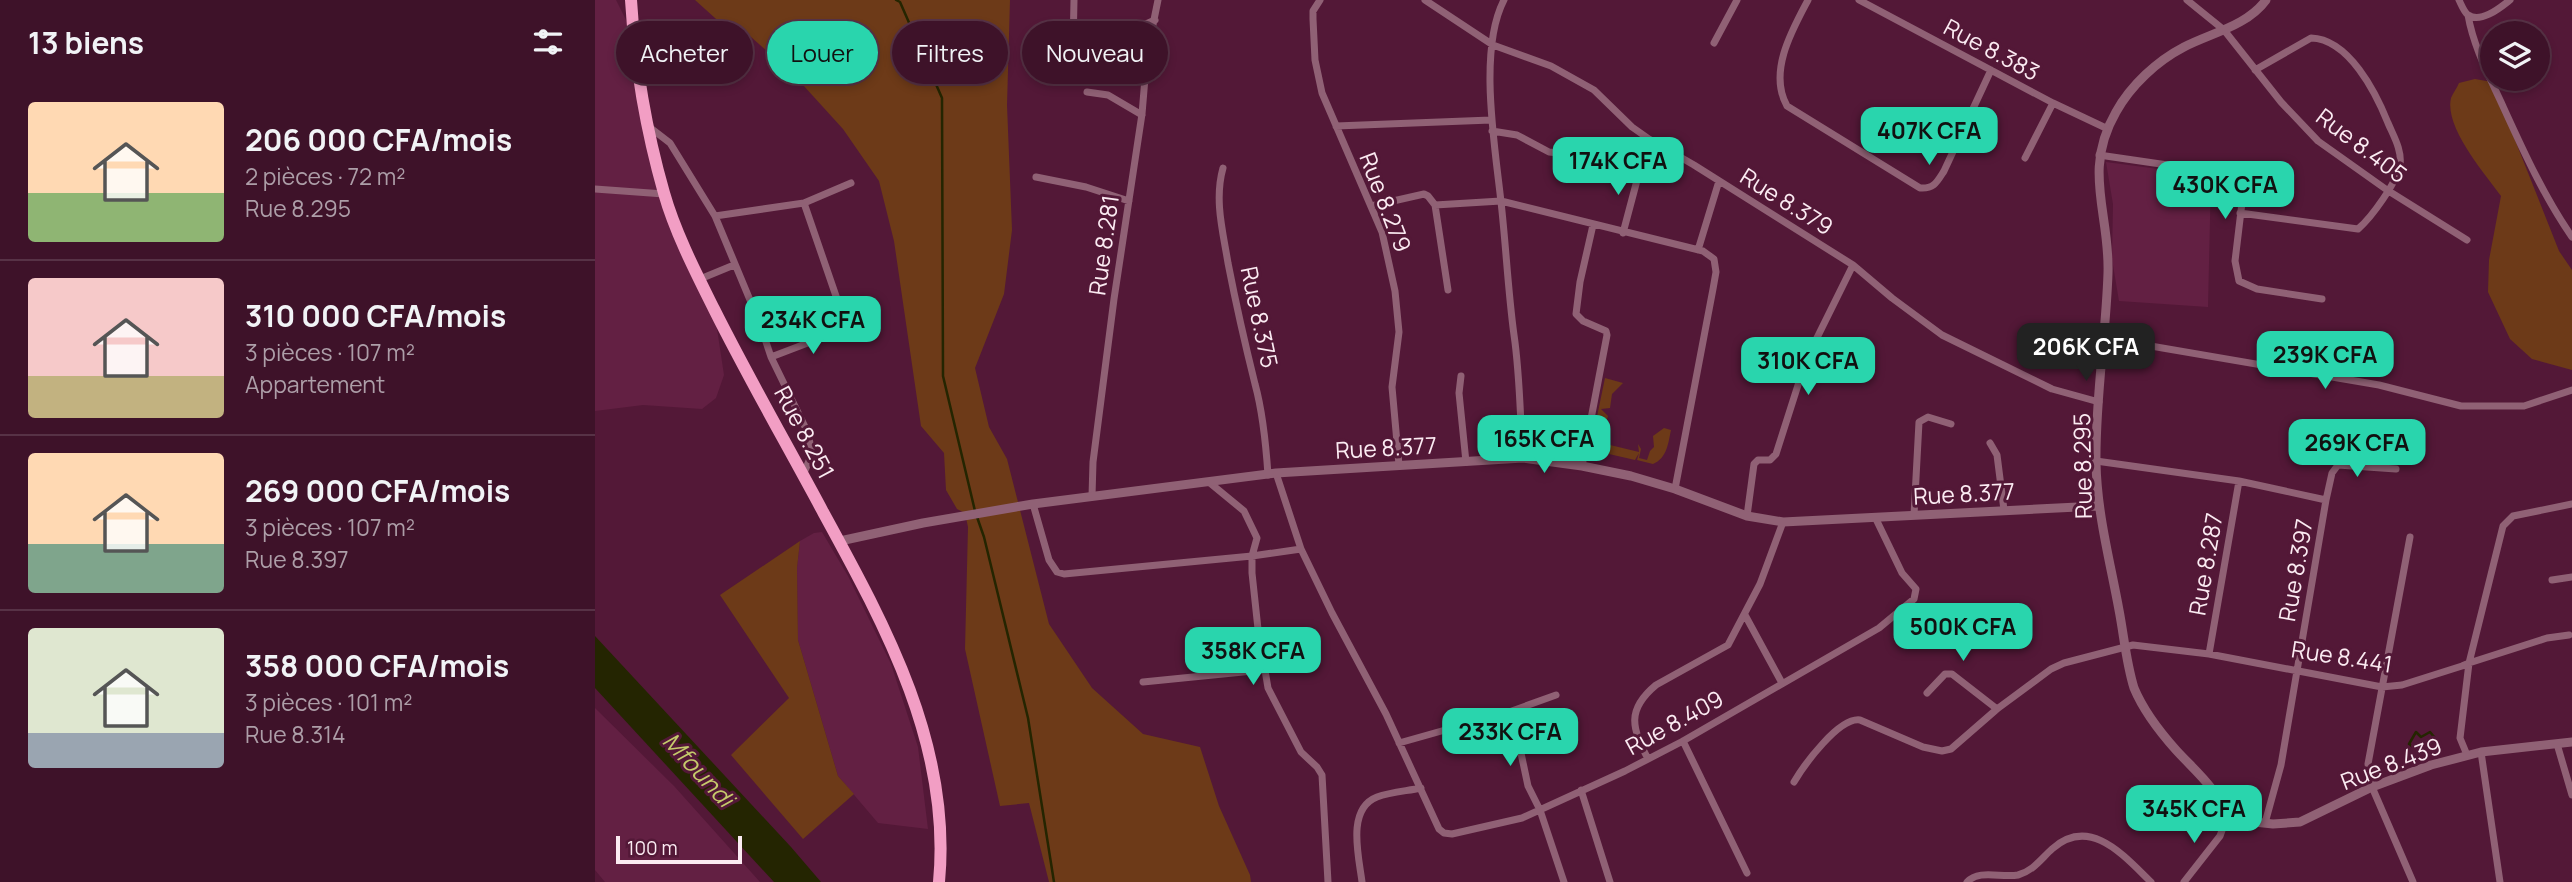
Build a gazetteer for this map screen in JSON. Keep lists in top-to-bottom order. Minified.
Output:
{"streets":{"highway":["Rue 8.251"],"street":["Rue 8.383","Rue 8.405","Rue 8.379","Rue 8.279","Rue 8.281","Rue 8.375","Rue 8.377","Rue 8.295","Rue 8.287","Rue 8.397","Rue 8.441","Rue 8.409","Rue 8.439"]},"crossings":[["Rue 8.383","Rue 8.295"],["Rue 8.405","Rue 8.295"],["Rue 8.379","Rue 8.295"],["Rue 8.279","Rue 8.377"],["Rue 8.281","Rue 8.377"],["Rue 8.375","Rue 8.377"],["Rue 8.375","Rue 8.409"],["Rue 8.251","Rue 8.377"],["Rue 8.377","Rue 8.295"],["Rue 8.377","Rue 8.409"],["Rue 8.295","Rue 8.397"],["Rue 8.295","Rue 8.441"],["Rue 8.295","Rue 8.439"],["Rue 8.287","Rue 8.397"],["Rue 8.287","Rue 8.441"],["Rue 8.397","Rue 8.441"],["Rue 8.397","Rue 8.439"]],"water":["Mfoundi"],"scale_bar":"100 m","page":{"heading":"13 biens","chip":["Acheter","Louer","Filtres","Nouveau"],"list":[{"name":"206 000 CFA/mois","note":"2 pièces · 72 m² · Rue 8.295"},{"name":"310 000 CFA/mois","note":"3 pièces · 107 m² · Appartement"},{"name":"269 000 CFA/mois","note":"3 pièces · 107 m² · Rue 8.397"},{"name":"358 000 CFA/mois","note":"3 pièces · 101 m² · Rue 8.314"}],"price":["407K CFA","174K CFA","430K CFA","234K CFA","206K CFA","239K CFA","310K CFA","165K CFA","269K CFA","500K CFA","358K CFA","233K CFA","345K CFA"],"scale":"100 m"}}
